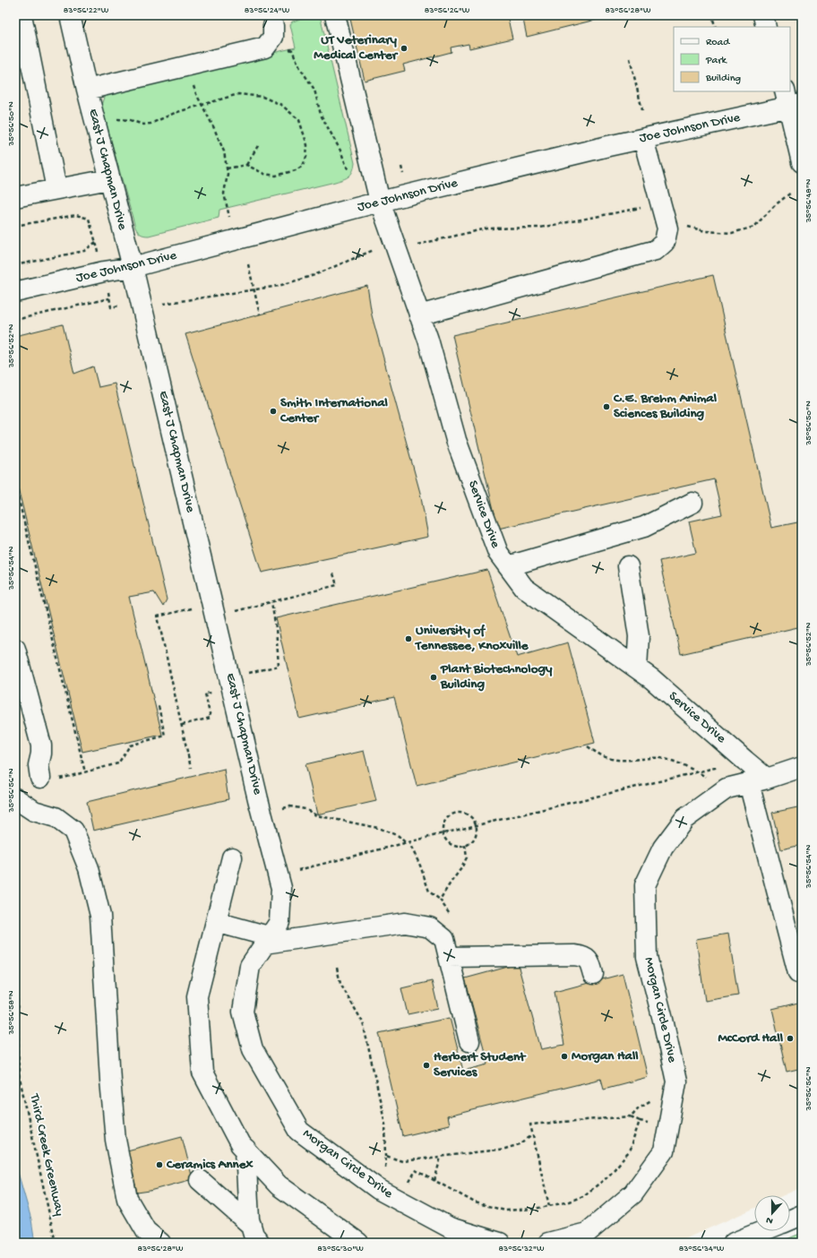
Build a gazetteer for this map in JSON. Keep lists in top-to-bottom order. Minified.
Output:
{"streets":{"main road":["Joe Johnson Drive","East J Chapman Drive","Service Drive","Morgan Circle Drive"],"path":["Third Creek Greenway"]},"crossings":[["Joe Johnson Drive","East J Chapman Drive"],["Joe Johnson Drive","Service Drive"],["East J Chapman Drive","Morgan Circle Drive"],["Service Drive","Morgan Circle Drive"]],"places":["UT Veterinary Medical Center","C.E. Brehm Animal Sciences Building","Smith International Center","University of Tennessee, Knoxville","Plant Biotechnology Building","McCord Hall","Morgan Hall","Herbert Student Services","Ceramics Annex"],"legend":["Road","Park","Building"],"north":"bottom","coordinates":["83°56'22\"W","83°56'24\"W","83°56'26\"W","83°56'28\"W","35°56'50\"N","35°56'48\"N","35°56'52\"N","35°56'54\"N","35°56'56\"N","35°56'58\"N","83°56'30\"W","83°56'32\"W","83°56'34\"W"]}
